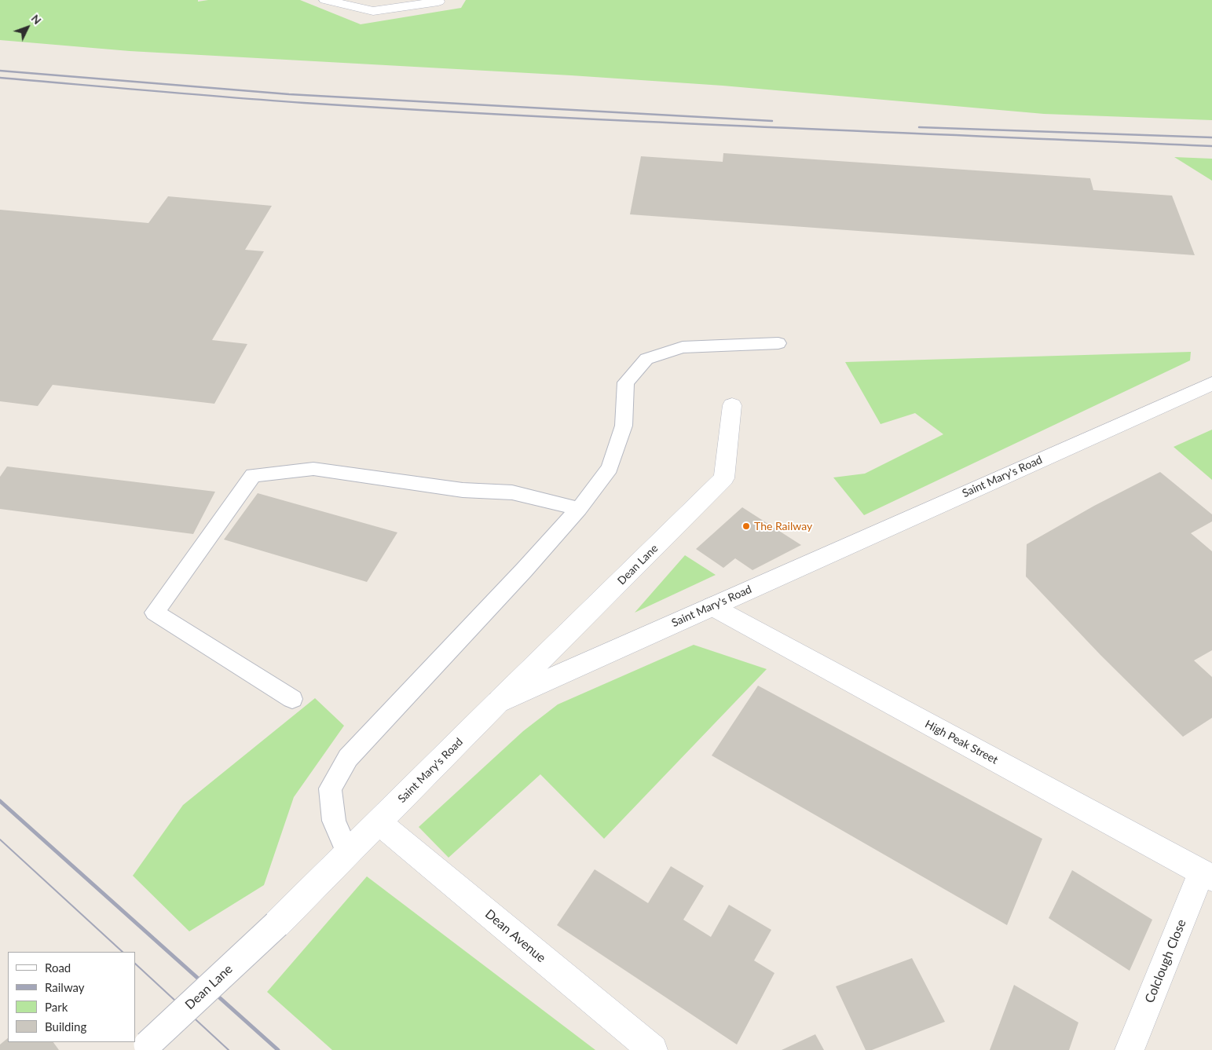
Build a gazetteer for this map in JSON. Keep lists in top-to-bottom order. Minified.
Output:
{"streets":{"street":["Saint Mary's Road","Dean Lane","High Peak Street","Dean Avenue","Colclough Close"]},"crossings":[["Saint Mary's Road","Dean Lane"],["Saint Mary's Road","High Peak Street"],["Saint Mary's Road","Dean Avenue"],["High Peak Street","Colclough Close"]],"places":["The Railway"],"legend":["Road","Railway","Park","Building"],"north":"top right"}
